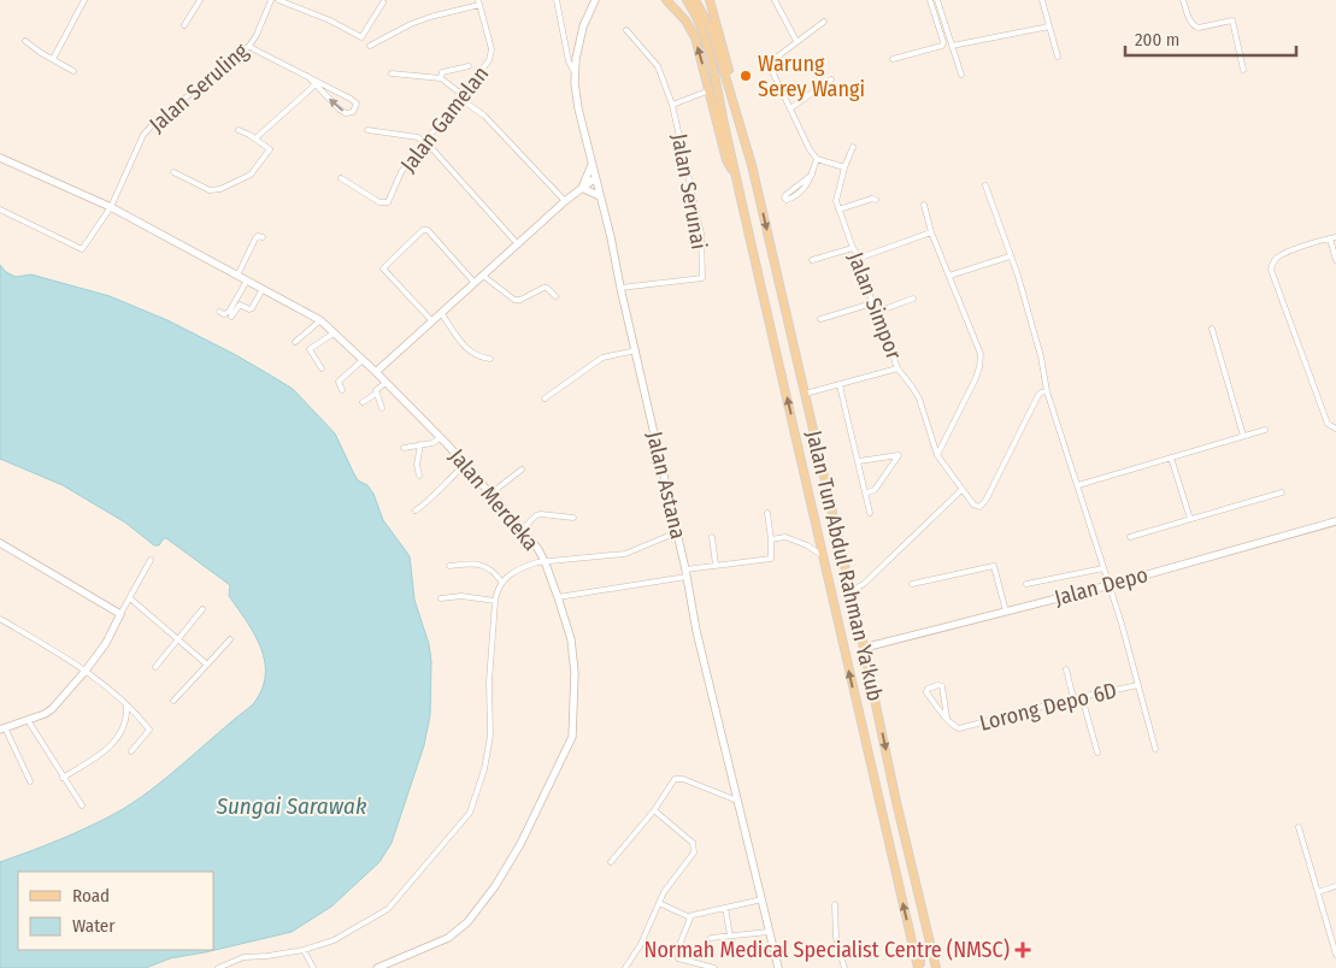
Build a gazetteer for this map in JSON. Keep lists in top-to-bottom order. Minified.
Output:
{"streets":{"main road":["Jalan Tun Abdul Rahman Ya'kub"],"street":["Jalan Seruling","Jalan Gamelan","Jalan Serunai","Jalan Simpor","Jalan Astana","Jalan Merdeka","Jalan Depo","Lorong Depo 6D"]},"crossings":[["Jalan Seruling","Jalan Merdeka"],["Jalan Serunai","Jalan Astana"],["Jalan Tun Abdul Rahman Ya'kub","Jalan Depo"]],"water":["Sungai Sarawak"],"places":{"other":["Warung Serey Wangi"],"health":["Normah Medical Specialist Centre (NMSC)"]},"legend":["Road","Water"],"scale_bar":"200 m"}
